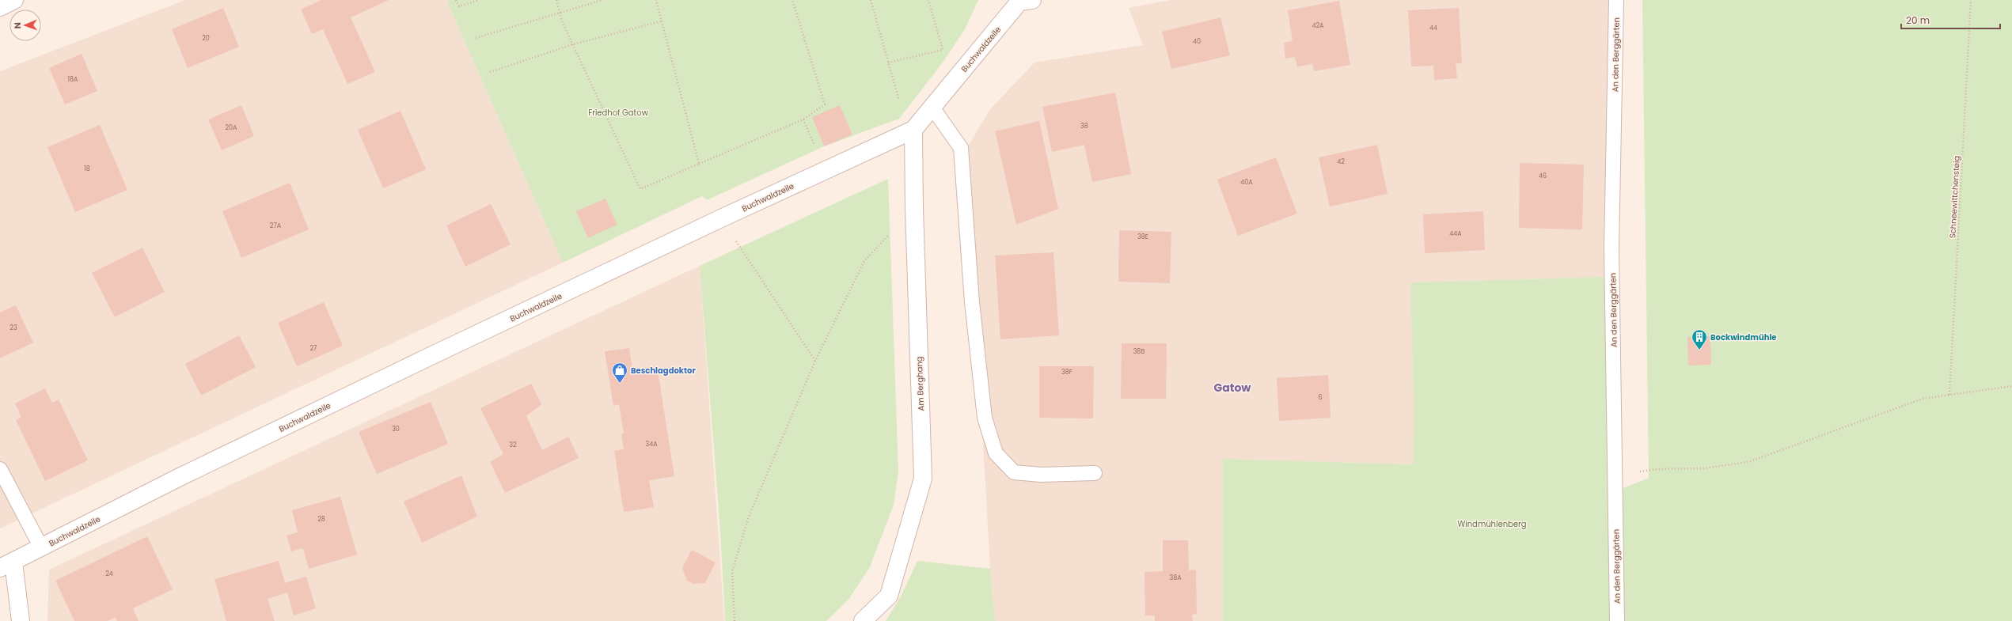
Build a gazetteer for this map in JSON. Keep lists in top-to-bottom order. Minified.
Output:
{"streets":{"street":["Buchwaldzeile","Am Berghang"],"lane":["An den Berggärten"],"path":["Schneewittchensteig"]},"crossings":[["Buchwaldzeile","Am Berghang"]],"districts":["Gatow"],"parks":["Friedhof Gatow","Windmühlenberg"],"places":{"building":["Bockwindmühle"],"shop":["Beschlagdoktor"]},"house_numbers":["42A","44","20","40","18A","38","20A","42","18","46","40A","27A","44A","38E","23","27","38B","38F","6","30","34A","32","28","24","38A"],"scale_bar":"20 m","north":"left"}
